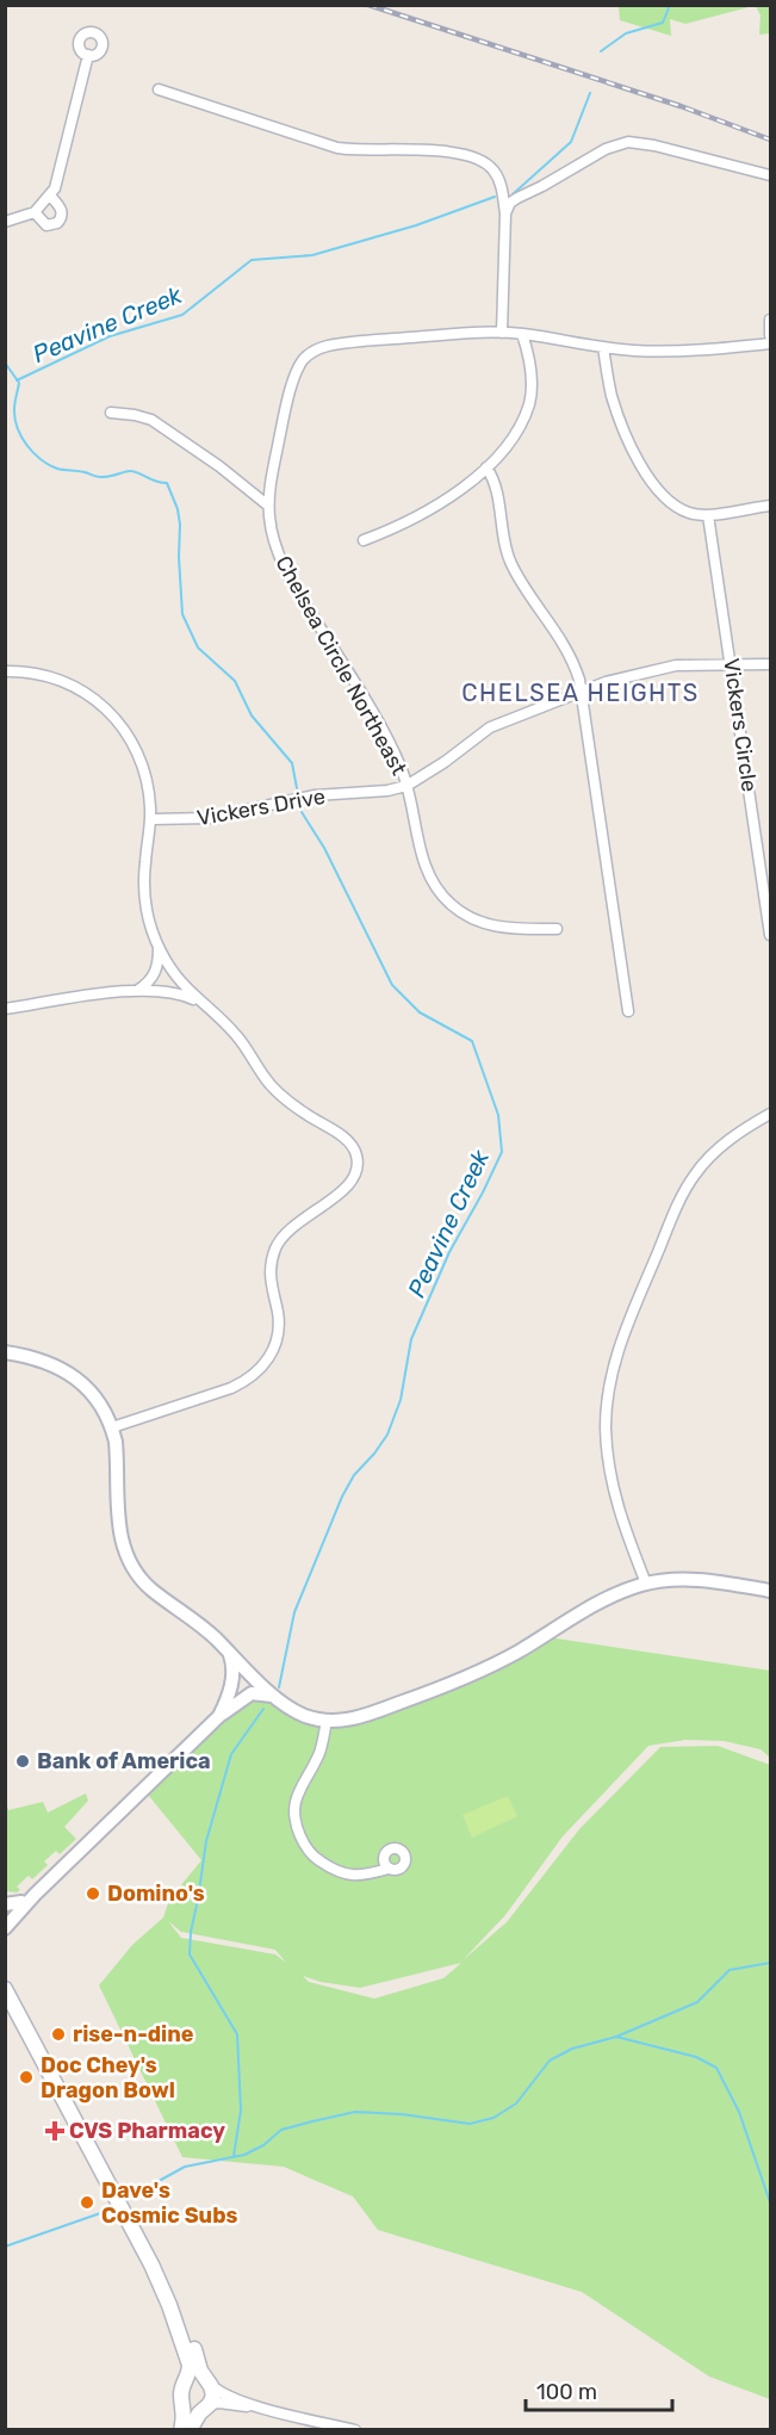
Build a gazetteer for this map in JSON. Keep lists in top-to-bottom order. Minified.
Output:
{"streets":{"street":["Chelsea Circle Northeast","Vickers Circle","Vickers Drive"]},"crossings":[["Chelsea Circle Northeast","Vickers Drive"],["Vickers Circle","Vickers Drive"]],"districts":["CHELSEA HEIGHTS"],"water":["Peavine Creek"],"places":{"other":["Bank of America","Domino's","rise-n-dine","Doc Chey's Dragon Bowl","Dave's Cosmic Subs"],"health":["CVS Pharmacy"]},"scale_bar":"100 m"}
